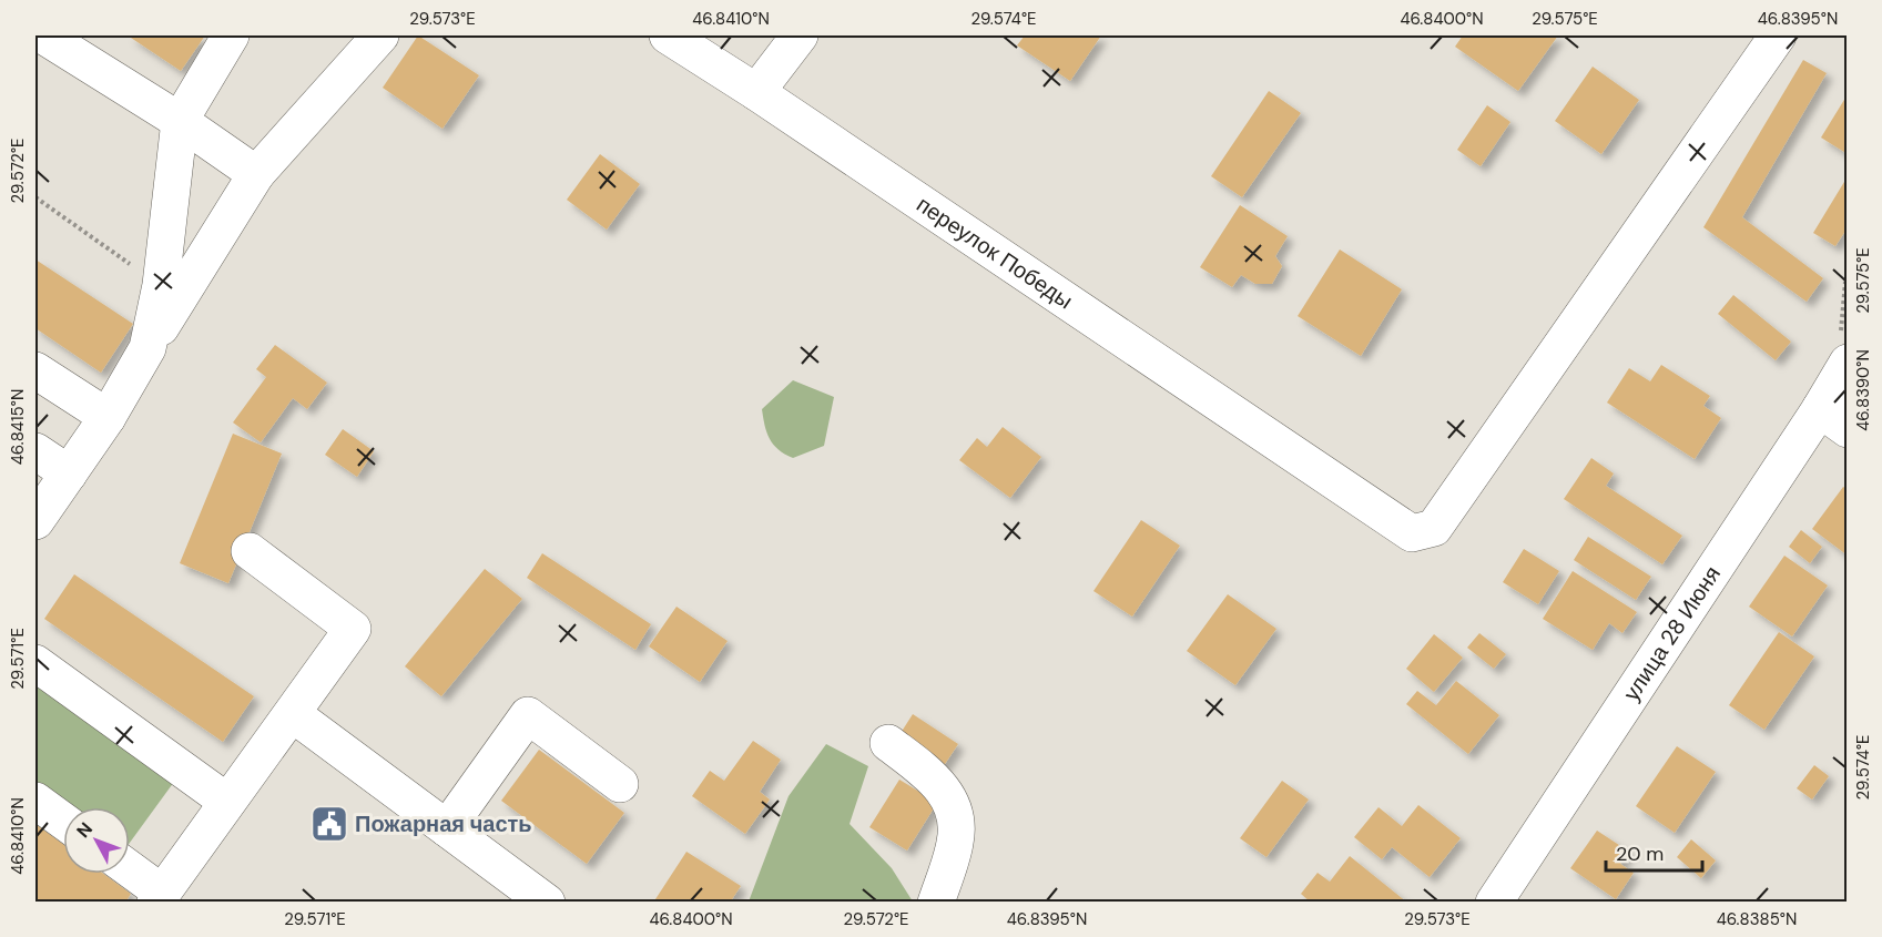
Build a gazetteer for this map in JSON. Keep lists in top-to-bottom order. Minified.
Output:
{"streets":{"street":["переулок Победы","улица 28 Июня"]},"places":{"public building":["Пожарная часть"]},"scale_bar":"20 m","north":"top left","coordinates":["29.573°E","46.8410°N","29.574°E","46.8400°N","29.575°E","46.8395°N","29.572°E","46.8390°N","46.8415°N","29.571°E","46.8385°N"]}
